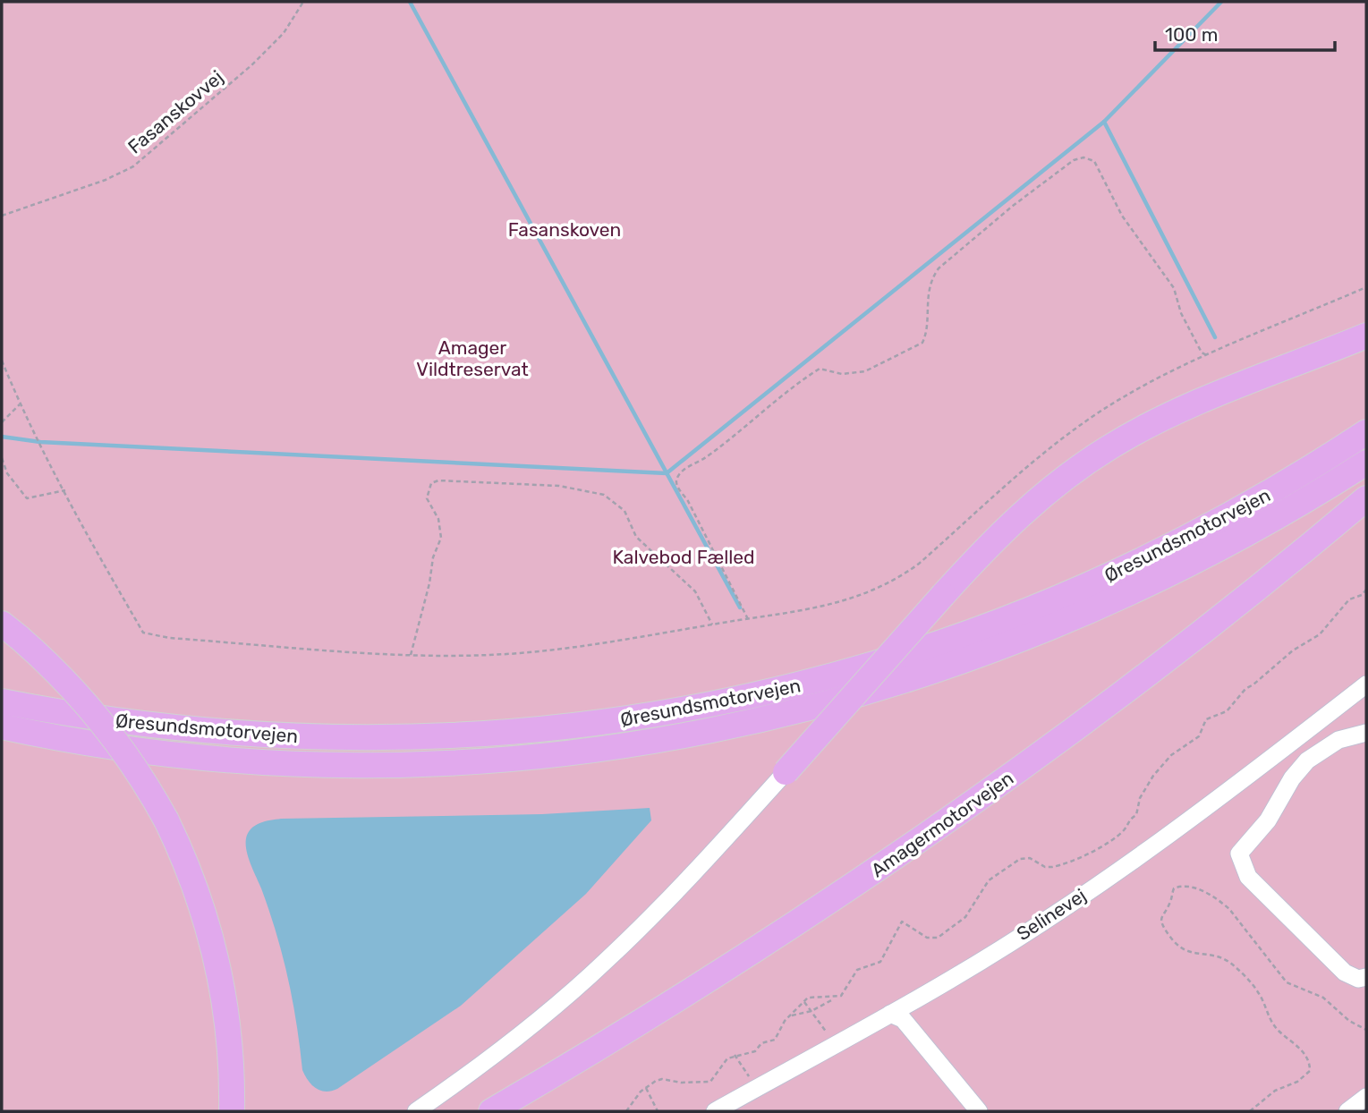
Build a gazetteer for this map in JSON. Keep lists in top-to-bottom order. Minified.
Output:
{"streets":{"highway":["Øresundsmotorvejen","Amagermotorvejen"],"street":["Selinevej"],"path":["Fasanskovvej"]},"parks":["Fasanskoven","Amager Vildtreservat","Kalvebod Fælled"],"scale_bar":"100 m"}
